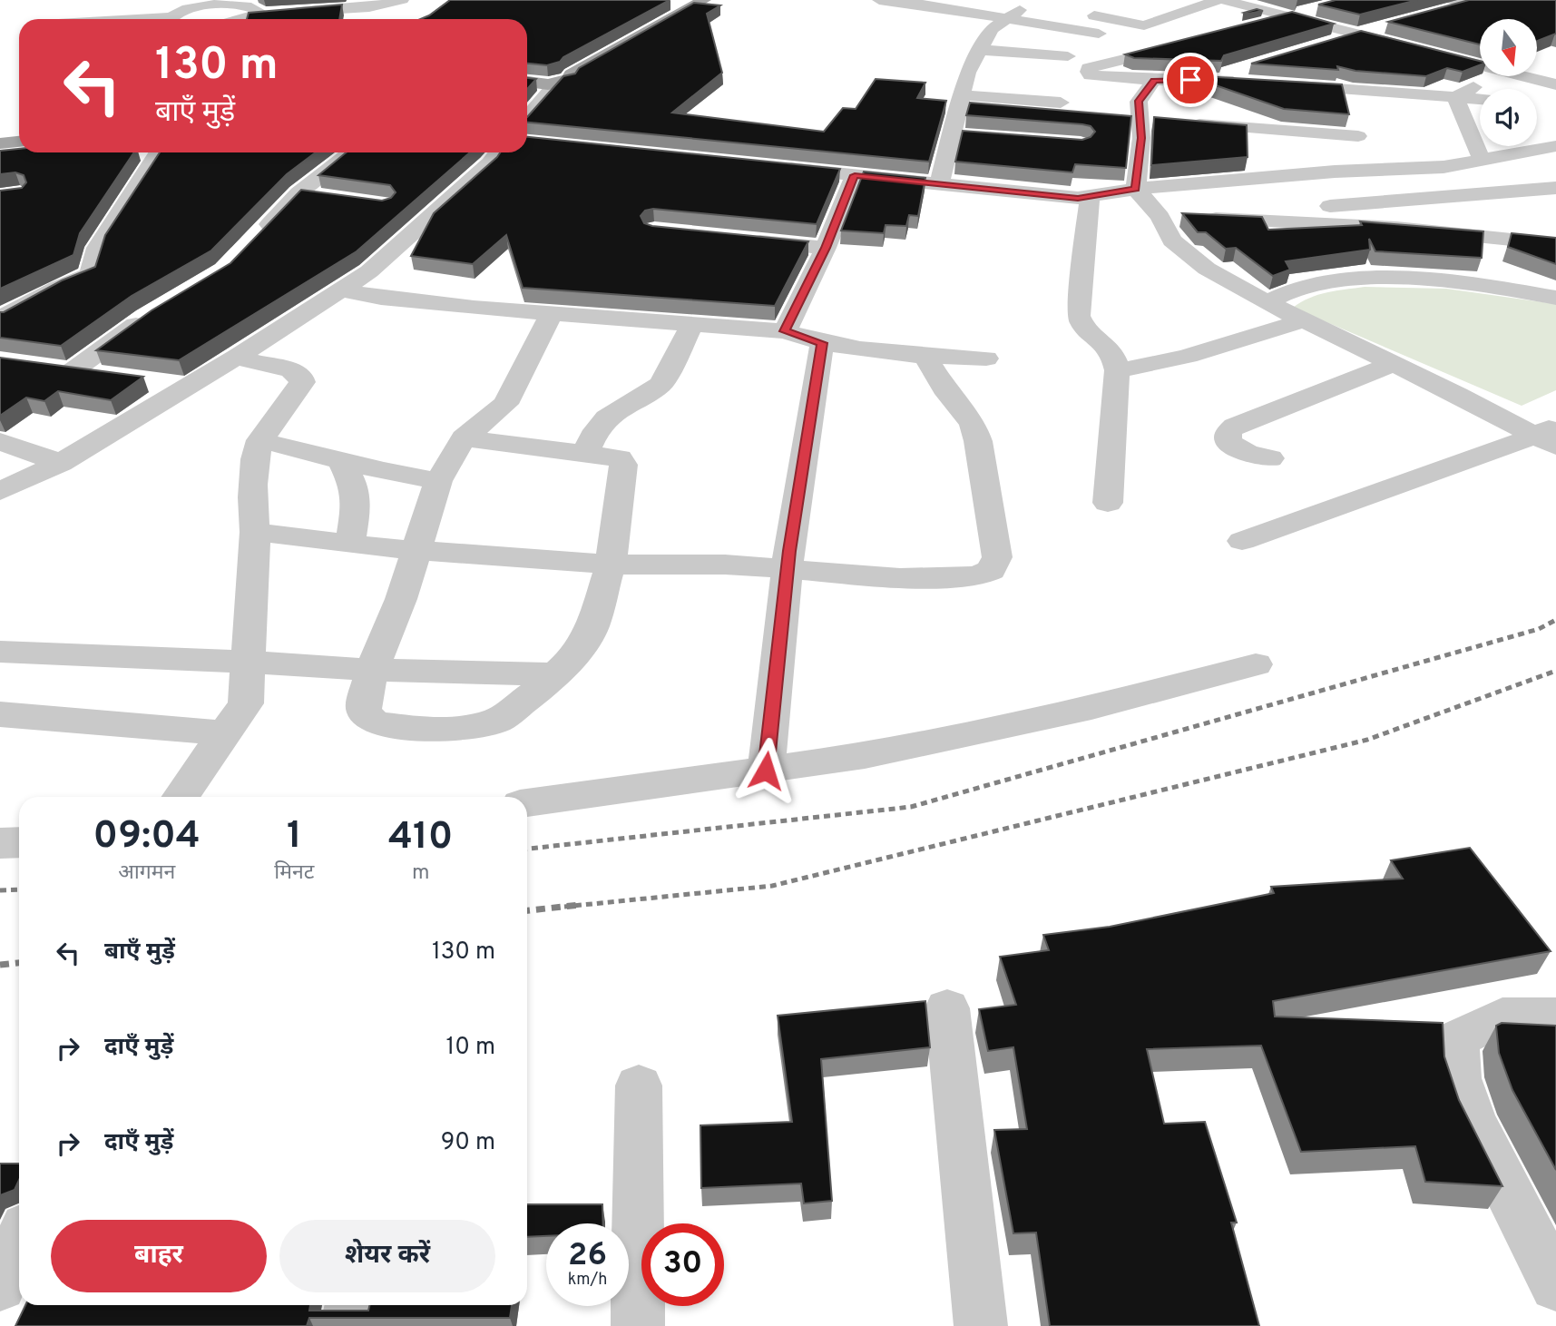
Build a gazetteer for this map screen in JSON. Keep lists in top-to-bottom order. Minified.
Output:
{"north":"bottom","page":{"turn":["130 m","बाएँ मुड़ें"],"eta":["09:04","आगमन","1","मिनट","410","m"],"list":[{"name":"बाएँ मुड़ें","value":"130 m"},{"name":"दाएँ मुड़ें","value":"10 m"},{"name":"दाएँ मुड़ें","value":"90 m"}],"buttons":["बाहर","शेयर करें"],"speed":"26 km/h","limit":"30"}}
